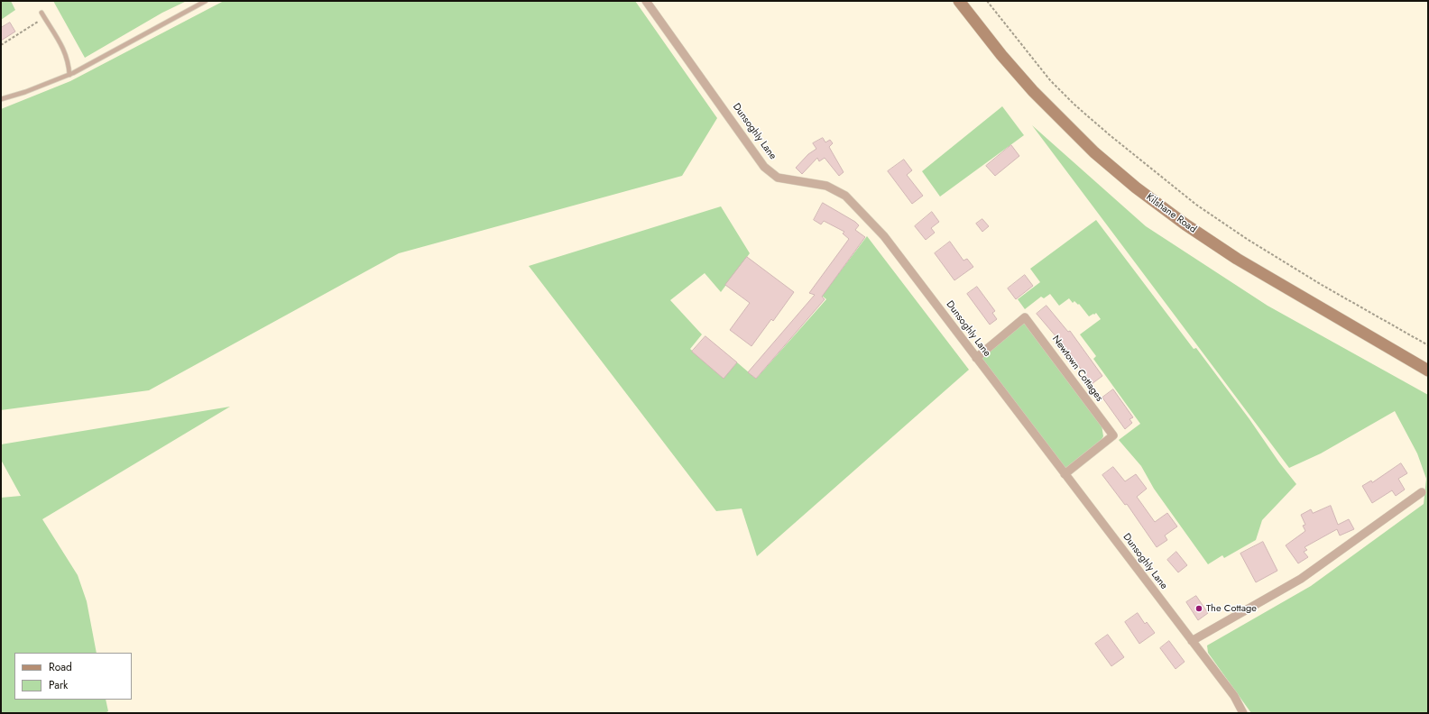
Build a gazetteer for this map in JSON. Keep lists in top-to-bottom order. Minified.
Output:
{"streets":{"street":["Dunsoghly Lane","Kilshane Road","Newtown Cottages"]},"crossings":[["Dunsoghly Lane","Newtown Cottages"]],"places":["The Cottage"],"legend":["Road","Park"]}
